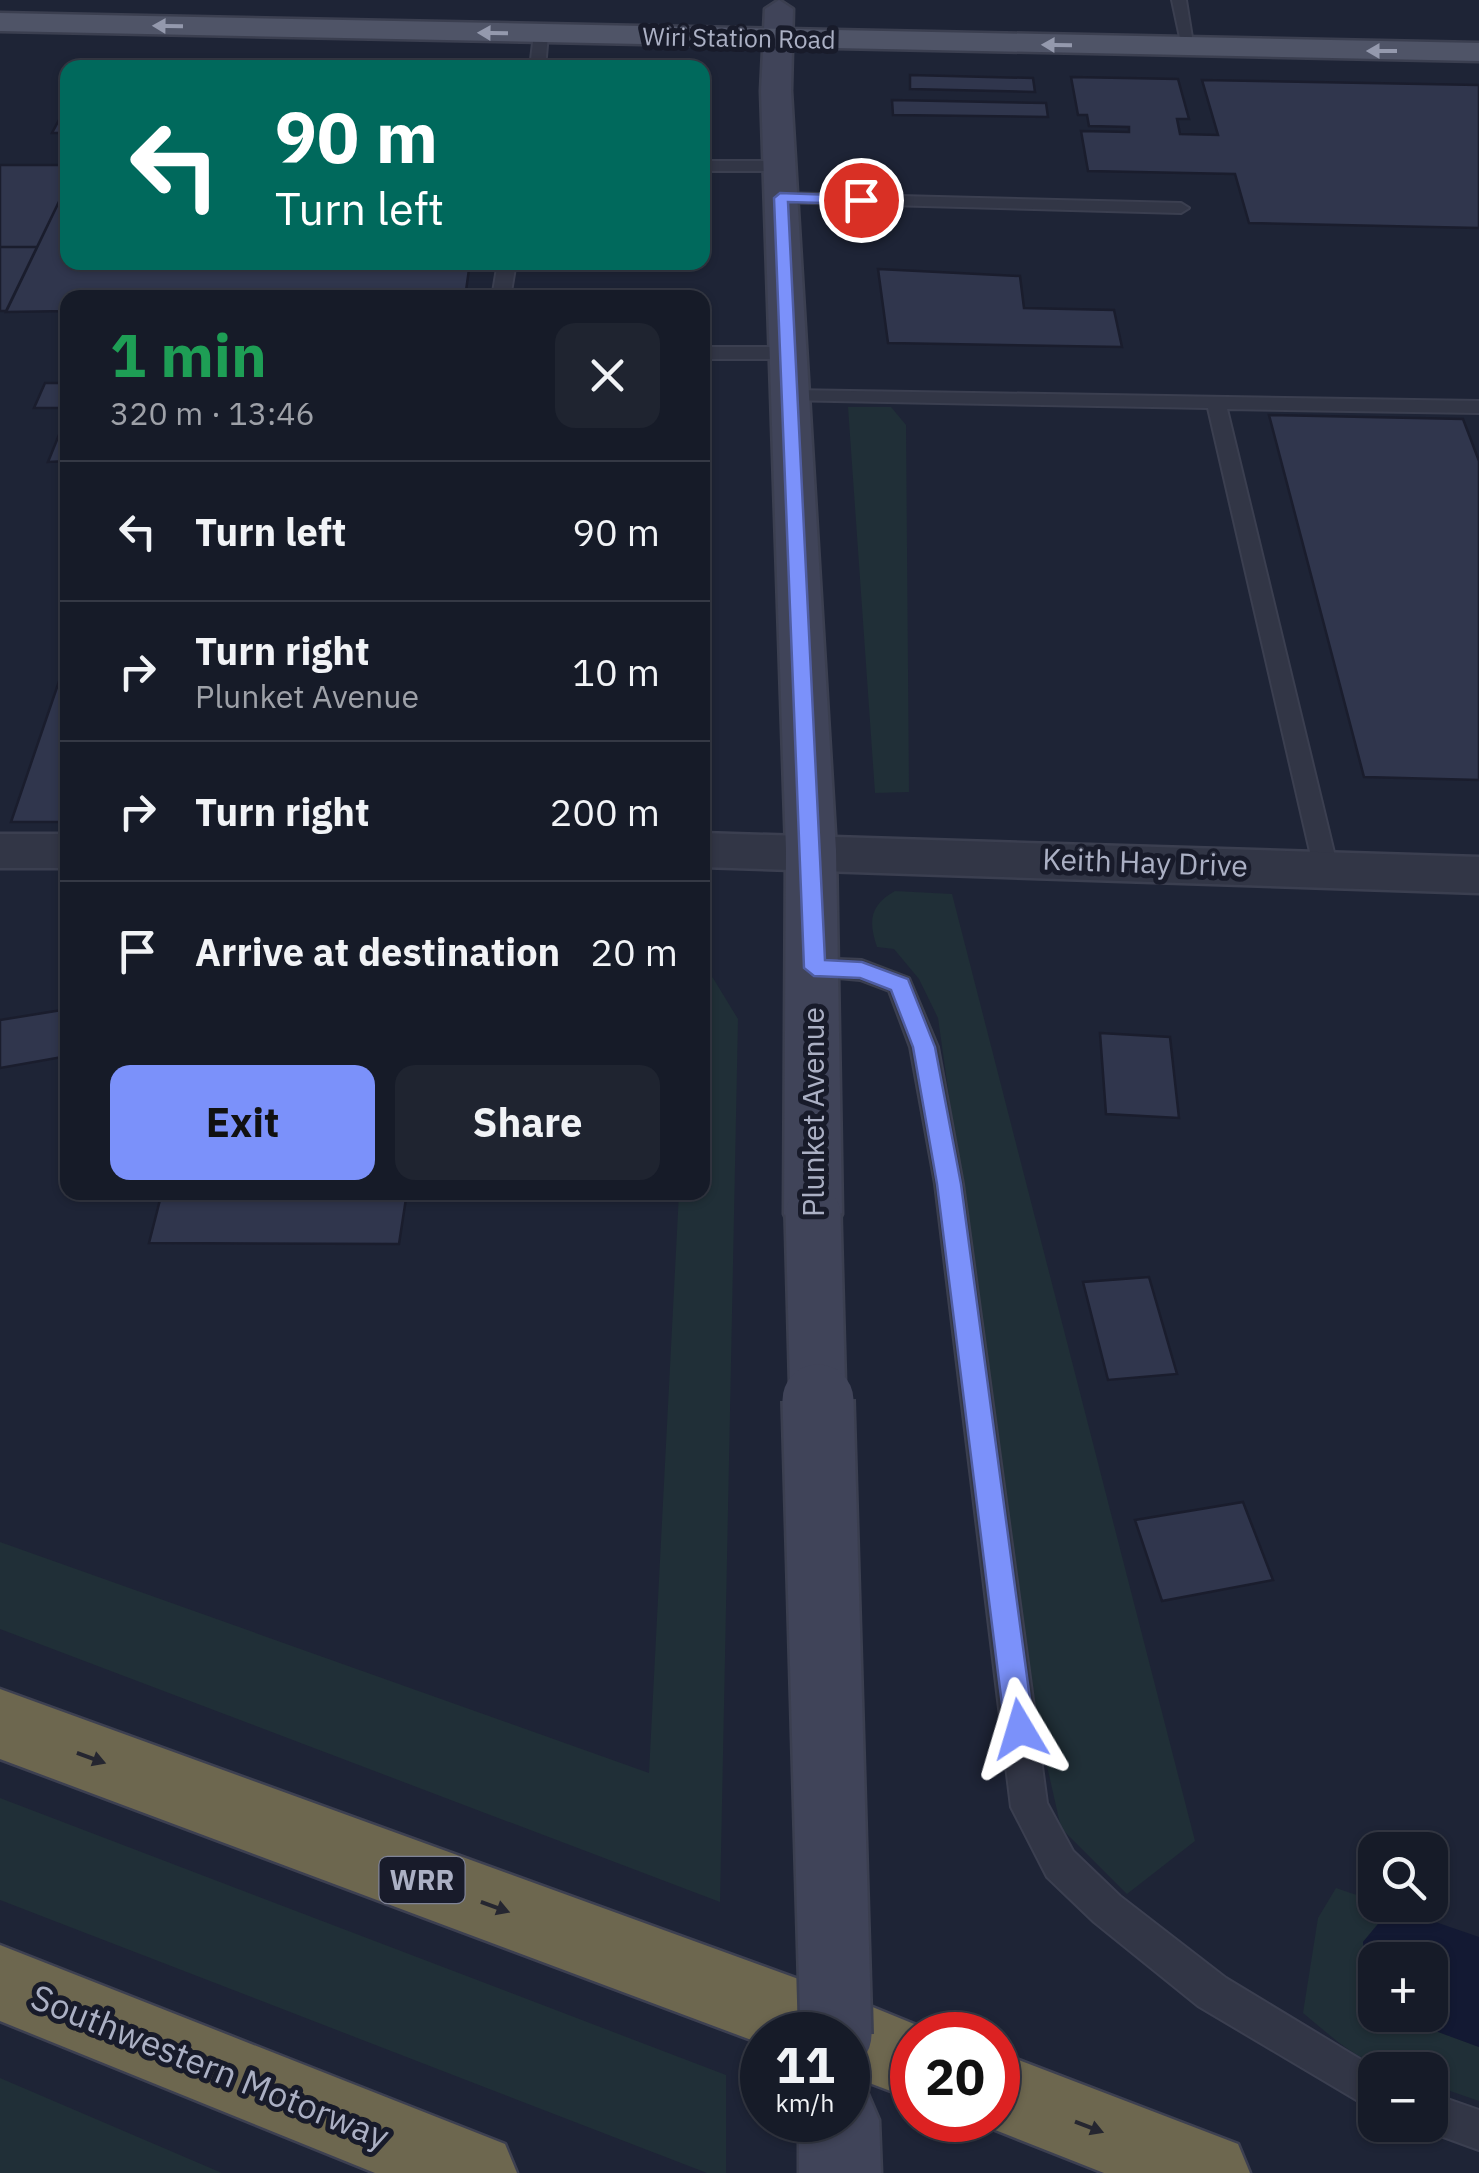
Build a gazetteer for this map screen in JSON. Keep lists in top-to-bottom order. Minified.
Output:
{"streets":{"highway":["WRR","Southwestern Motorway"],"main road":["Wiri Station Road","Plunket Avenue"],"street":["Keith Hay Drive"]},"crossings":[["Wiri Station Road","Plunket Avenue"],["Keith Hay Drive","Plunket Avenue"]],"one_way":["Wiri Station Road"],"page":{"turn":["90 m","Turn left"],"heading":["1 min","320 m · 13:46"],"list":[{"name":"Turn left","value":"90 m"},{"name":"Turn right","note":"Plunket Avenue","value":"10 m"},{"name":"Turn right","value":"200 m"},{"name":"Arrive at destination","value":"20 m"}],"buttons":["Exit","Share"],"map_buttons":["+","−"],"speed":"11 km/h","limit":"20"}}
